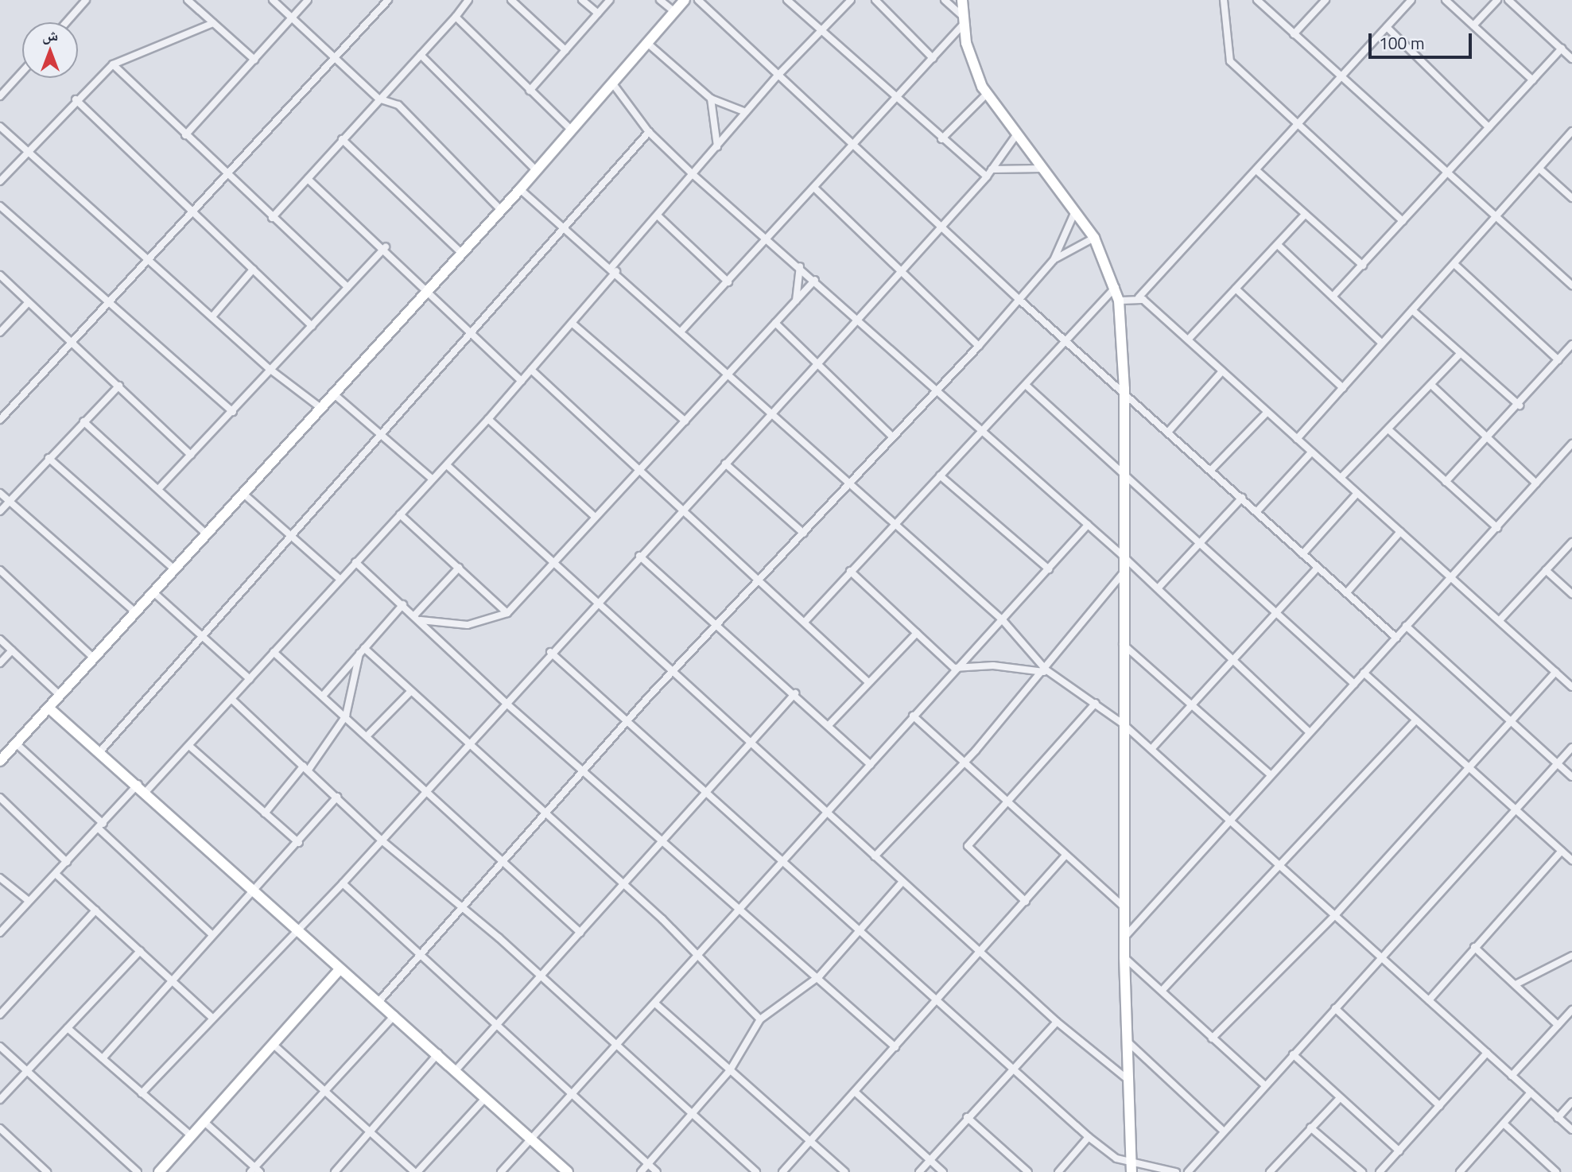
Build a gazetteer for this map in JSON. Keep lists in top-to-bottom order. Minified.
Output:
{"scale_bar":"100 m","north":"top"}
